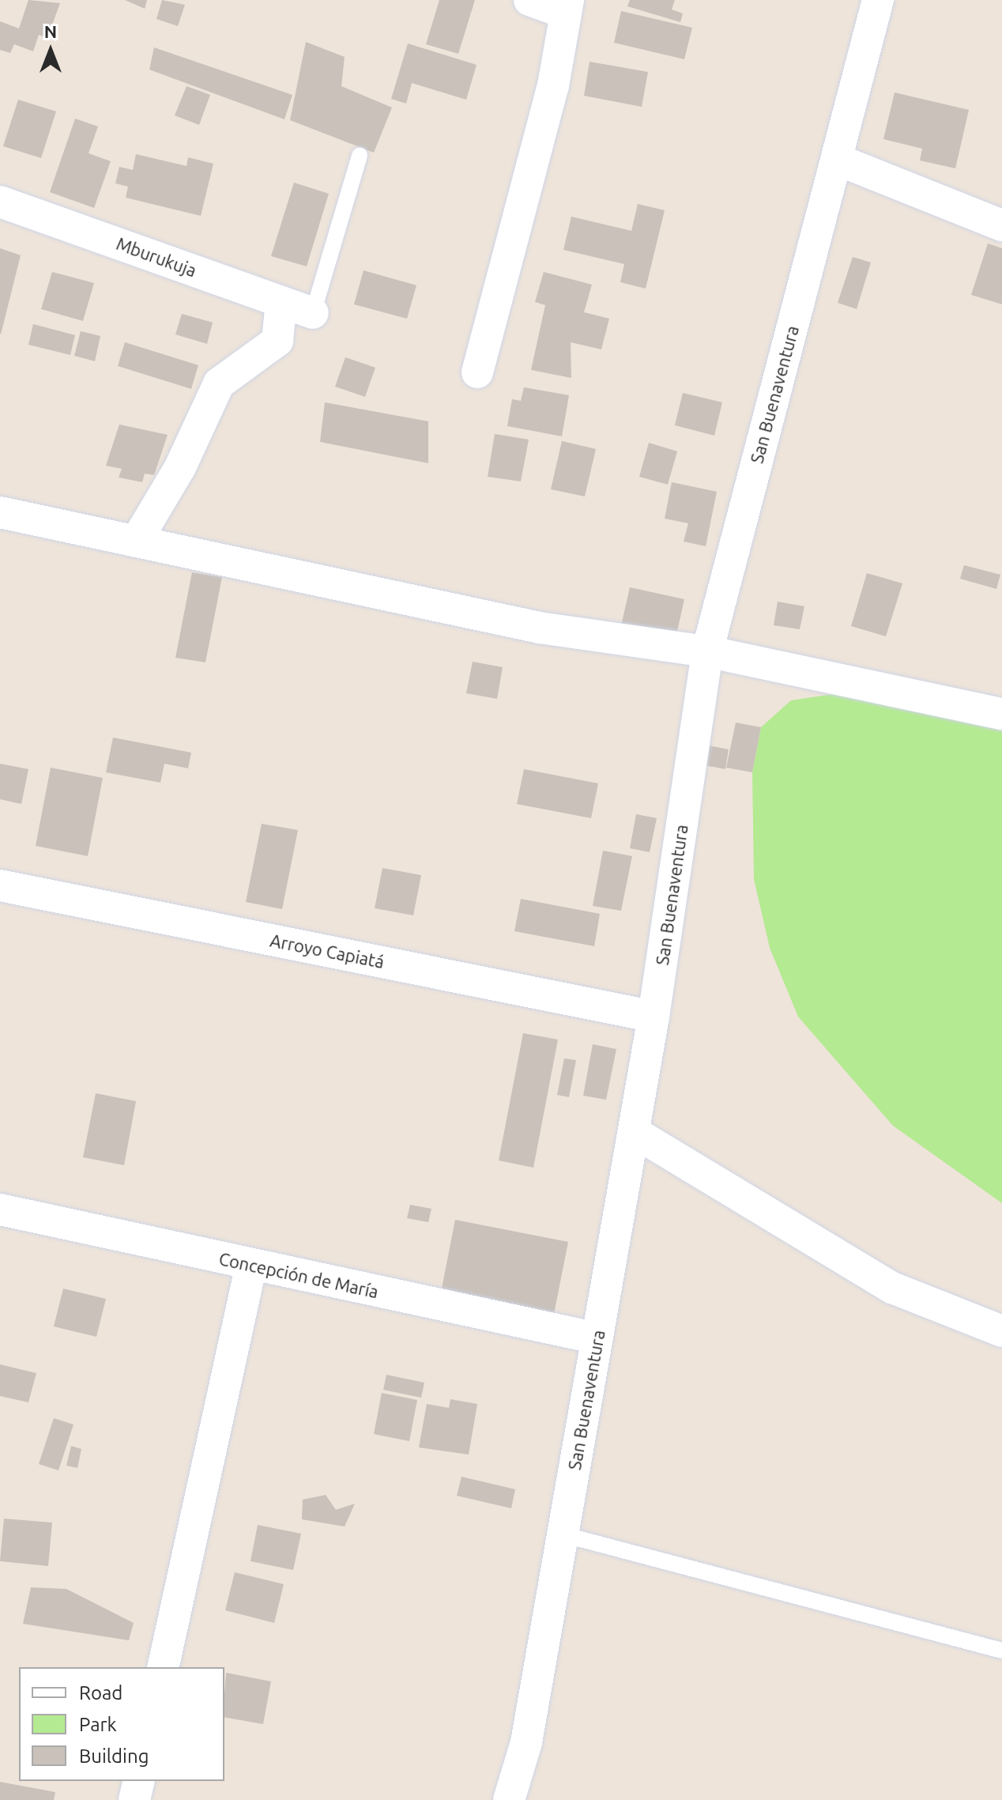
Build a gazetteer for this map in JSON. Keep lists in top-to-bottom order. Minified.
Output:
{"streets":{"street":["Mburukuja","San Buenaventura","Arroyo Capiatá","Concepción de María"]},"crossings":[["San Buenaventura","Arroyo Capiatá"],["San Buenaventura","Concepción de María"]],"legend":["Road","Park","Building"],"north":"top"}
